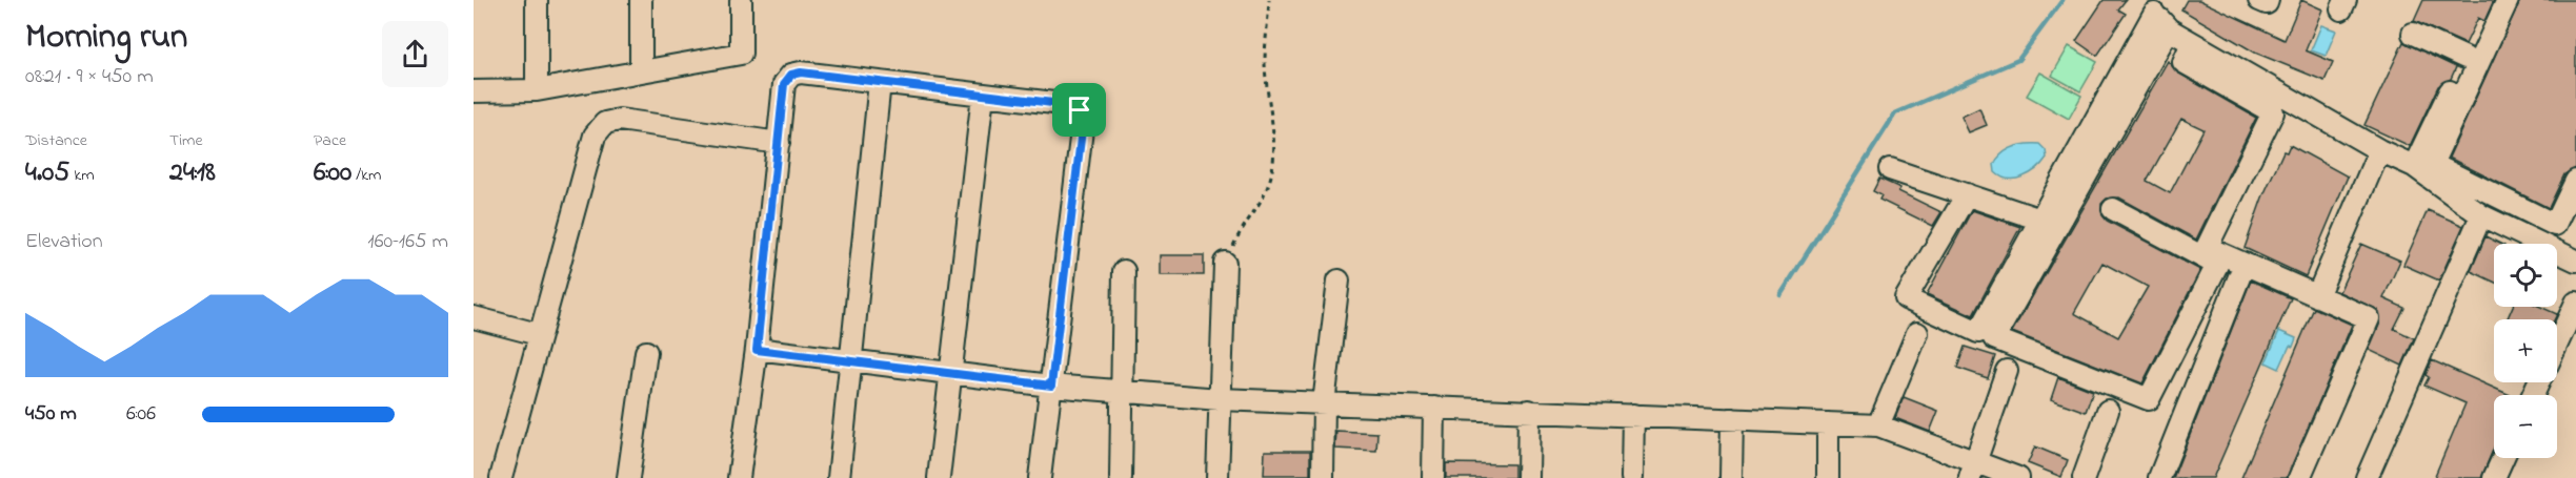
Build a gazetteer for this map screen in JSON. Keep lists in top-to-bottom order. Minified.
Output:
{"page":{"heading":["Morning run","08:21 · 9 × 450 m"],"stats":[["Distance","4.05 km"],["Time","24:18"],["Pace","6:00 /km"]],"chart":["Elevation","160–165 m"],"map_buttons":["+","−"],"list":[{"name":"450 m","note":"6:06"}]}}
